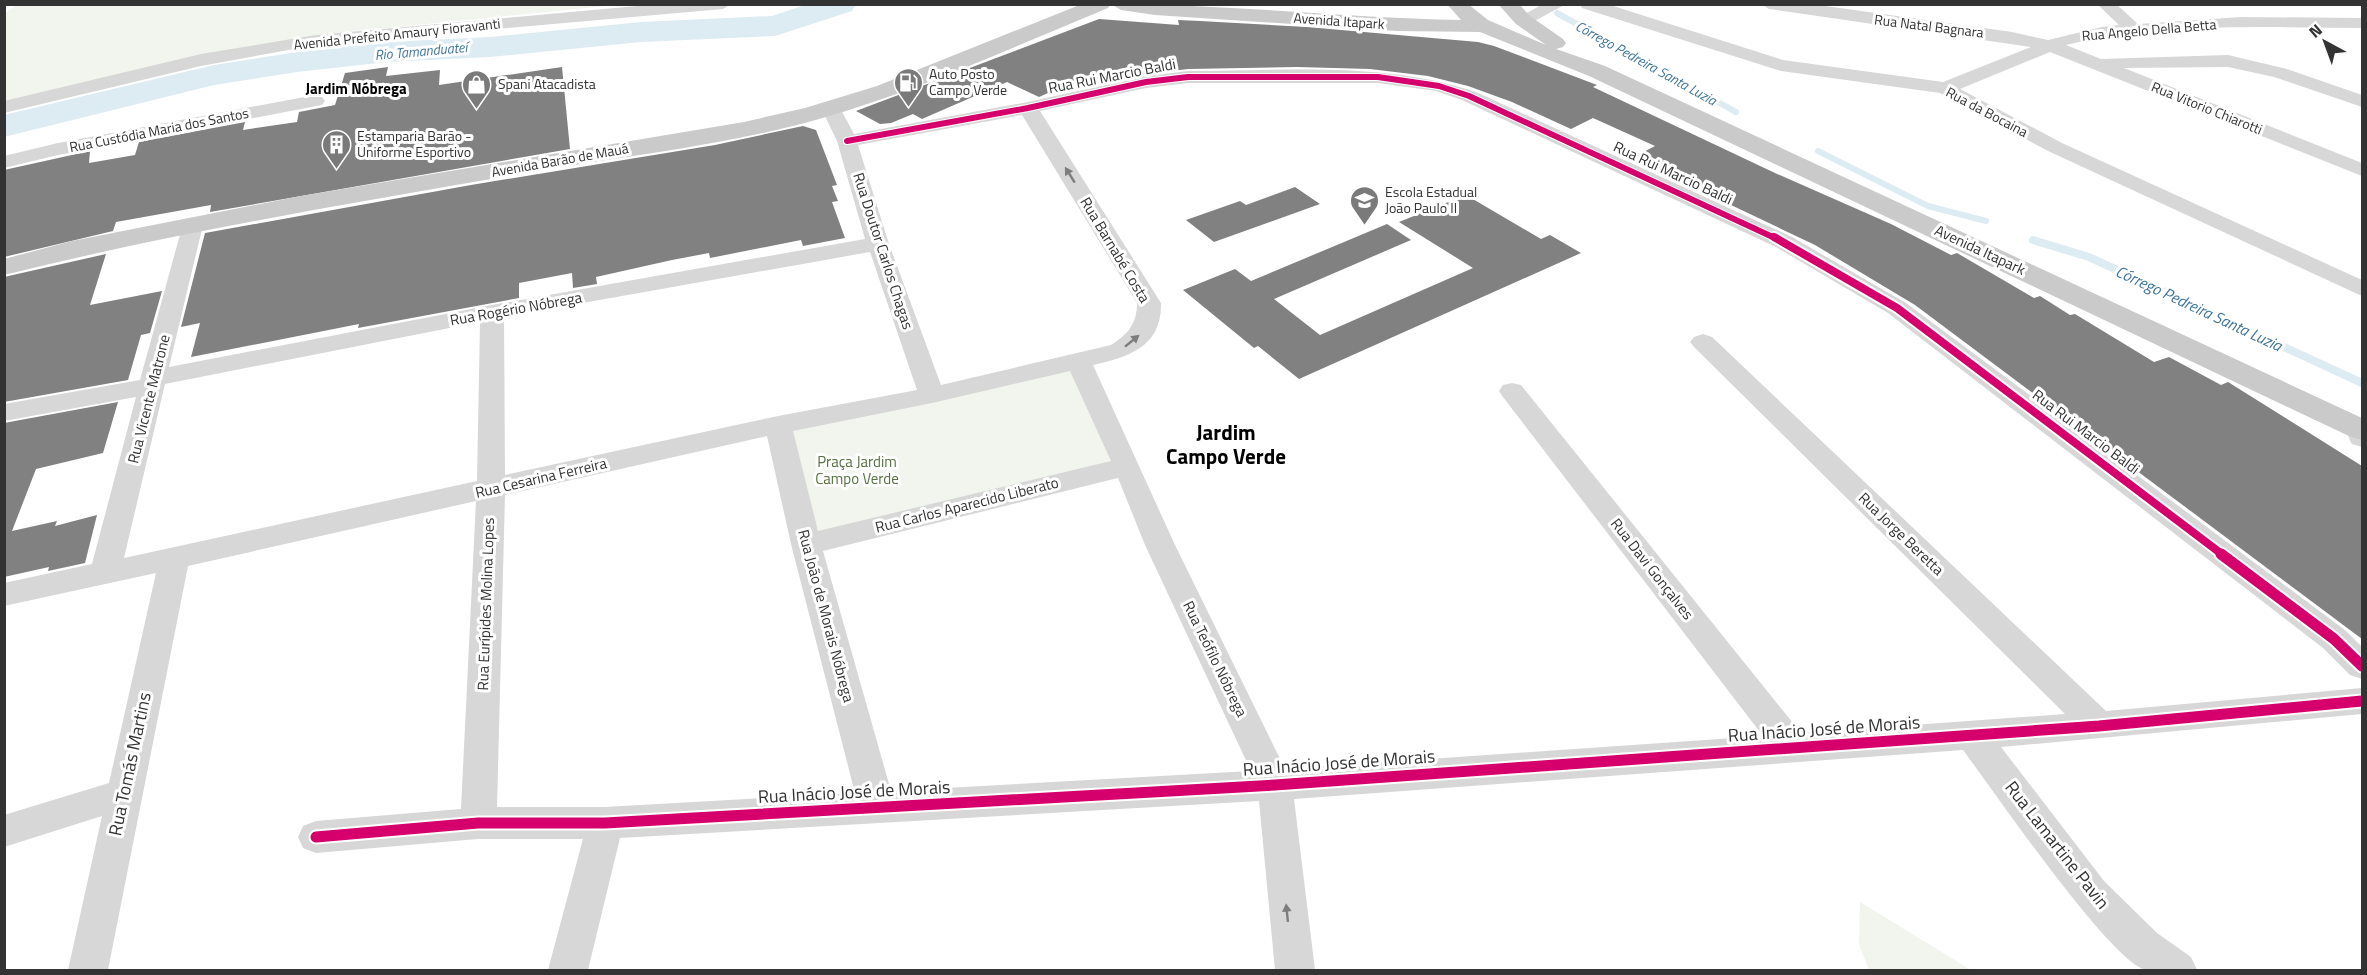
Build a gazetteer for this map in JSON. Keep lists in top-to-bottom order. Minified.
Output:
{"streets":{"main road":["Avenida Itapark","Avenida Barão de Mauá"],"street":["Rua Natal Bagnara","Rua Angelo Della Betta","Avenida Prefeito Amaury Fioravanti","Rua Rui Marcio Baldi","Rua Vitorio Chiarotti","Rua da Bocaina","Rua Custódia Maria dos Santos","Rua Barnabé Costa","Rua Doutor Carlos Chagas","Rua Rogério Nóbrega","Rua Vicente Matrone","Rua Cesarina Ferreira","Rua Carlos Aparecido Liberato","Rua Jorge Beretta","Rua Davi Gonçalves","Rua Eurípides Molina Lopes","Rua João de Morais Nóbrega","Rua Teófilo Nóbrega","Rua Inácio José de Morais","Rua Tomás Martins","Rua Lamartine Pavin"]},"crossings":[["Rua Natal Bagnara","Rua Angelo Della Betta"],["Rua Natal Bagnara","Rua Vitorio Chiarotti"],["Rua Angelo Della Betta","Rua Vitorio Chiarotti"],["Rua Angelo Della Betta","Rua da Bocaina"],["Rua Rui Marcio Baldi","Rua Barnabé Costa"],["Rua Rui Marcio Baldi","Rua Doutor Carlos Chagas"],["Avenida Barão de Mauá","Rua Doutor Carlos Chagas"],["Avenida Barão de Mauá","Rua Vicente Matrone"],["Rua Barnabé Costa","Rua Cesarina Ferreira"],["Rua Barnabé Costa","Rua Teófilo Nóbrega"],["Rua Doutor Carlos Chagas","Rua Rogério Nóbrega"],["Rua Doutor Carlos Chagas","Rua Cesarina Ferreira"],["Rua Rogério Nóbrega","Rua Vicente Matrone"],["Rua Rogério Nóbrega","Rua Eurípides Molina Lopes"],["Rua Vicente Matrone","Rua Cesarina Ferreira"],["Rua Cesarina Ferreira","Rua Eurípides Molina Lopes"],["Rua Cesarina Ferreira","Rua João de Morais Nóbrega"],["Rua Cesarina Ferreira","Rua Teófilo Nóbrega"],["Rua Cesarina Ferreira","Rua Tomás Martins"],["Rua Carlos Aparecido Liberato","Rua João de Morais Nóbrega"],["Rua Carlos Aparecido Liberato","Rua Teófilo Nóbrega"],["Rua Jorge Beretta","Rua Inácio José de Morais"],["Rua Davi Gonçalves","Rua Inácio José de Morais"],["Rua Eurípides Molina Lopes","Rua Inácio José de Morais"],["Rua João de Morais Nóbrega","Rua Inácio José de Morais"],["Rua Teófilo Nóbrega","Rua Inácio José de Morais"],["Rua Inácio José de Morais","Rua Lamartine Pavin"]],"districts":["Jardim Nóbrega","Jardim Campo Verde"],"water":["Rio Tamanduateí","Córrego Pedreira Santa Luzia"],"parks":["Praça Jardim Campo Verde"],"places":{"fuel station":["Auto Posto Campo Verde"],"shop":["Spani Atacadista"],"building":["Estamparia Barão - Uniforme Esportivo"],"school or university":["Escola Estadual João Paulo II"]},"north":"top left"}
